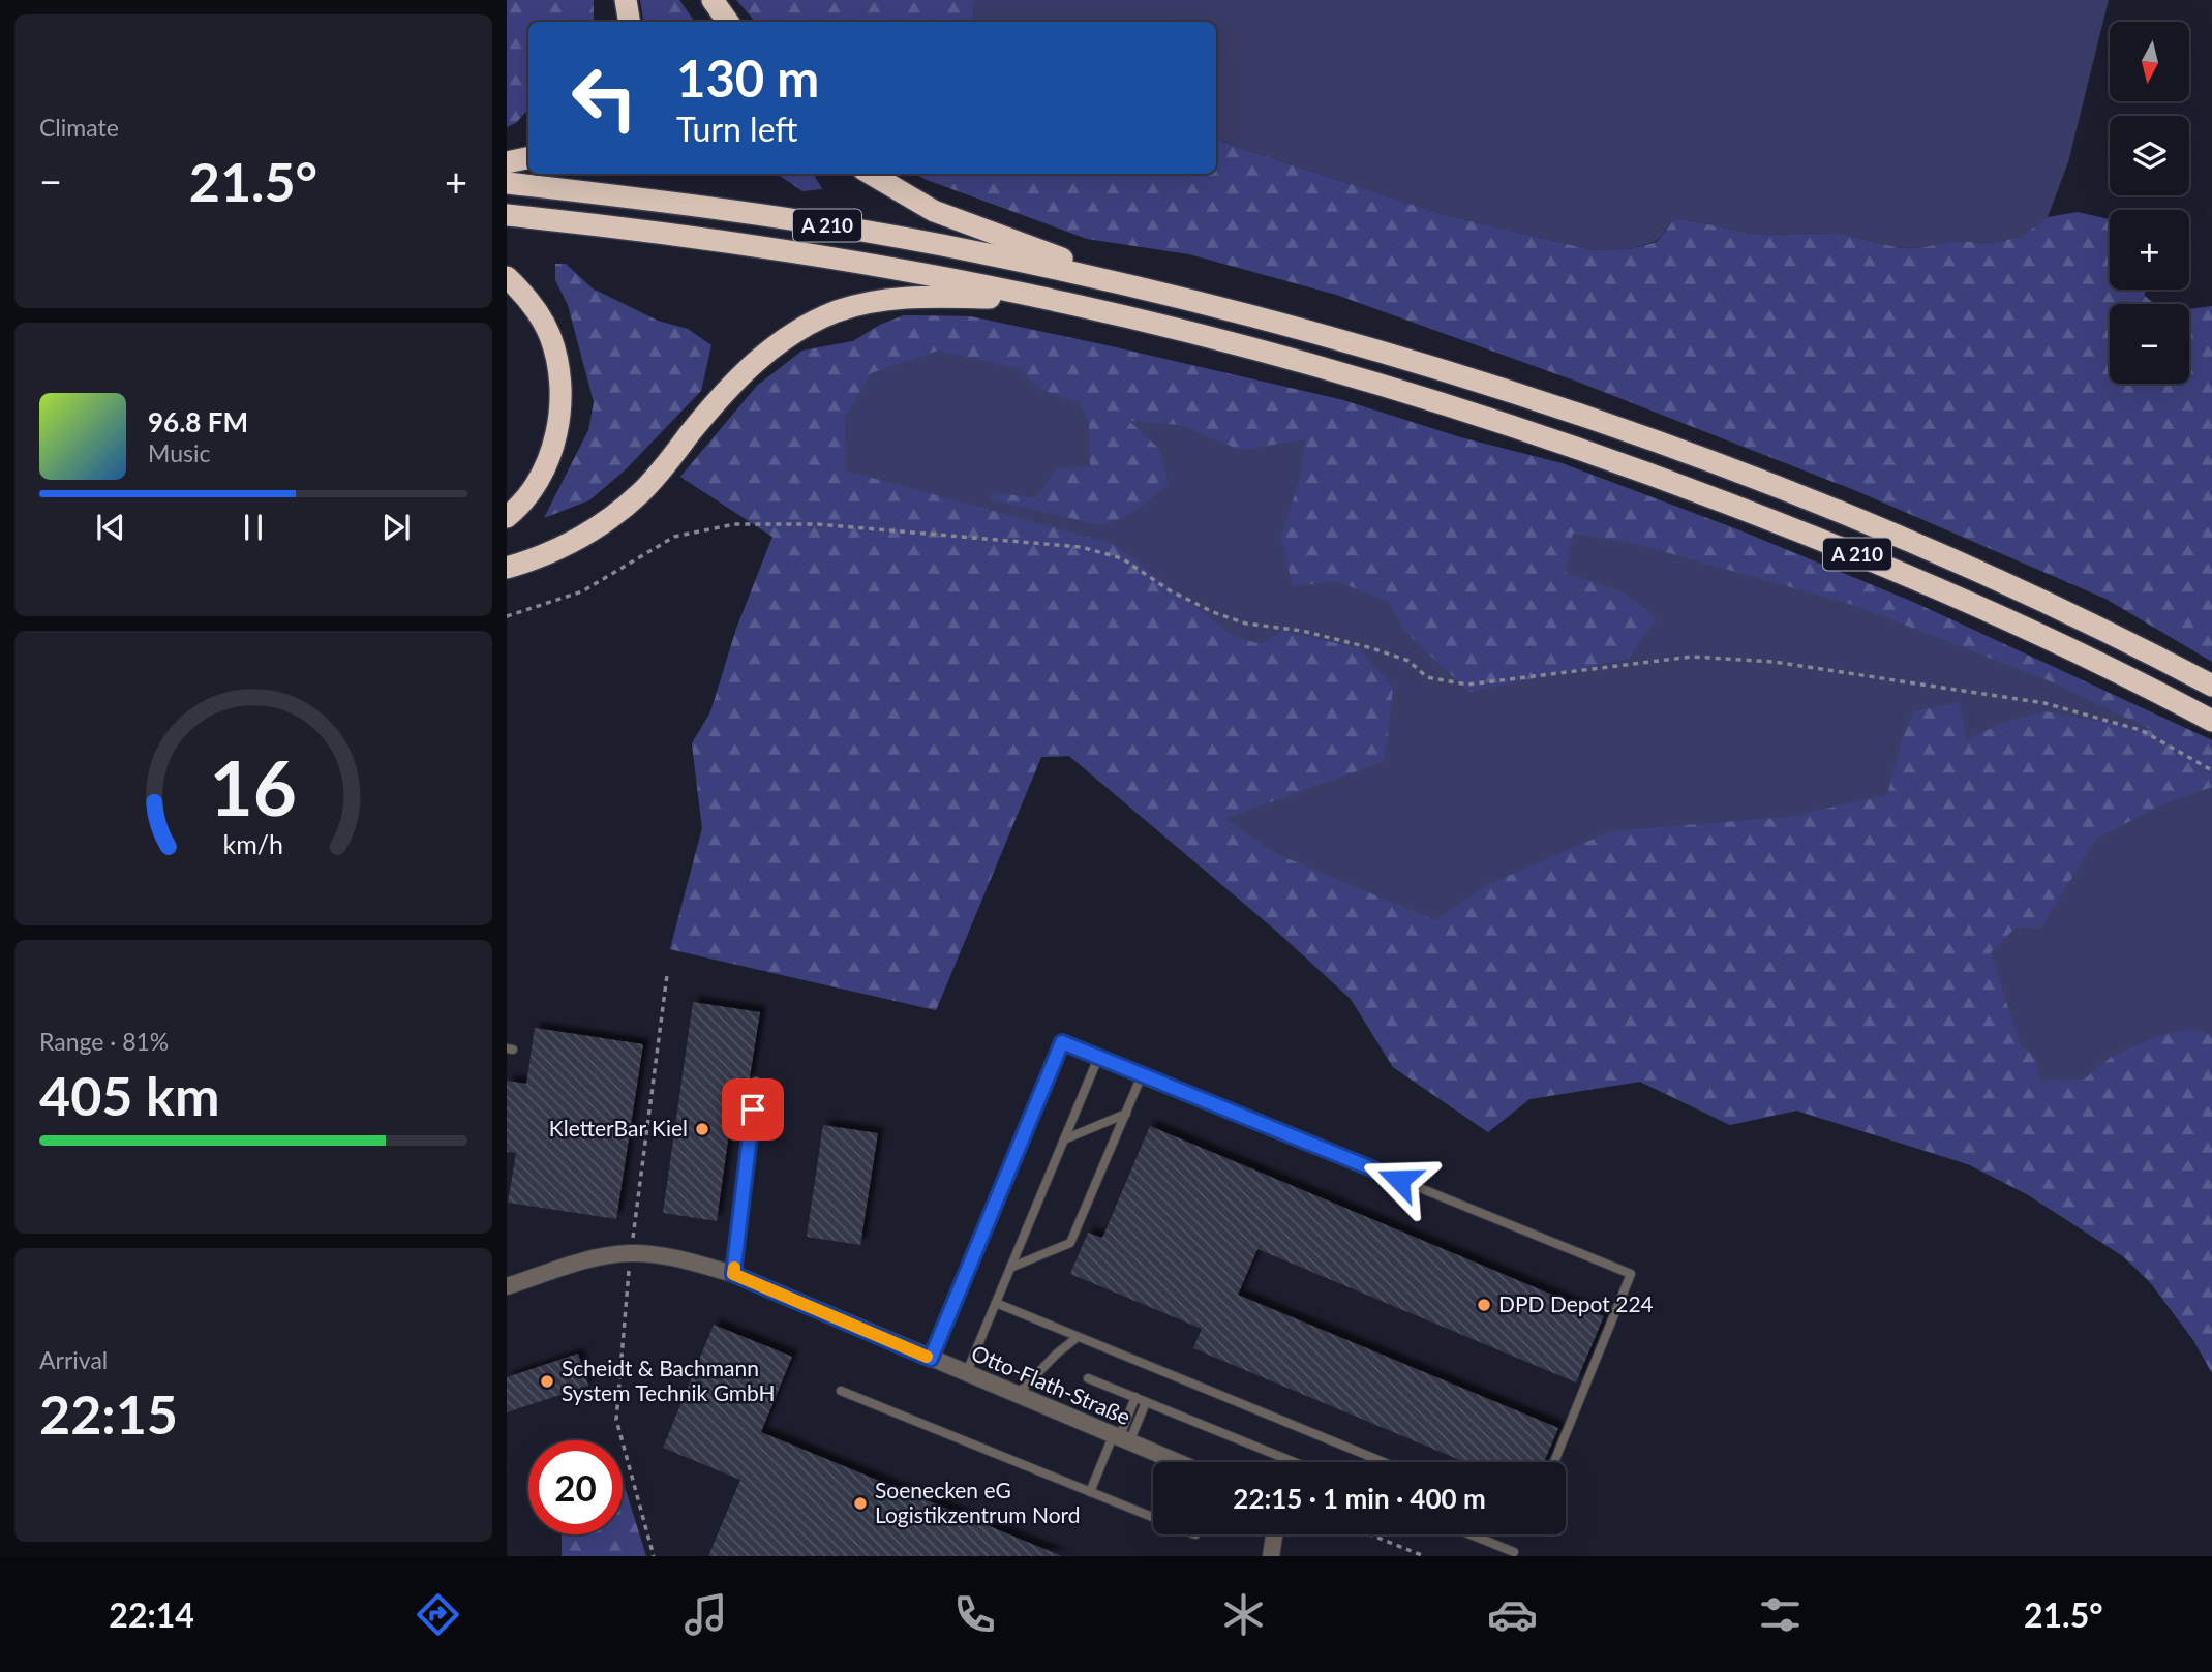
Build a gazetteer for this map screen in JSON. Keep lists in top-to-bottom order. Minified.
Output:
{"streets":{"highway":["A 210"],"street":["Otto-Flath-Straße"]},"places":["KletterBar Kiel","DPD Depot 224","Scheidt & Bachmann System Technik GmbH","Soenecken eG Logistikzentrum Nord"],"north":"bottom","page":{"tile":["Climate",["Range · 81%","405 km"],["Arrival","22:15"]],"map_buttons":["+","−"],"turn":["130 m","Turn left"],"heat":["−","21.5°","+"],"song":["96.8 FM","Music"],"limit":"20","trip":"22:15 · 1 min · 400 m","tabs":["22:14","21.5°"],"gauge":["16","km/h"]}}
